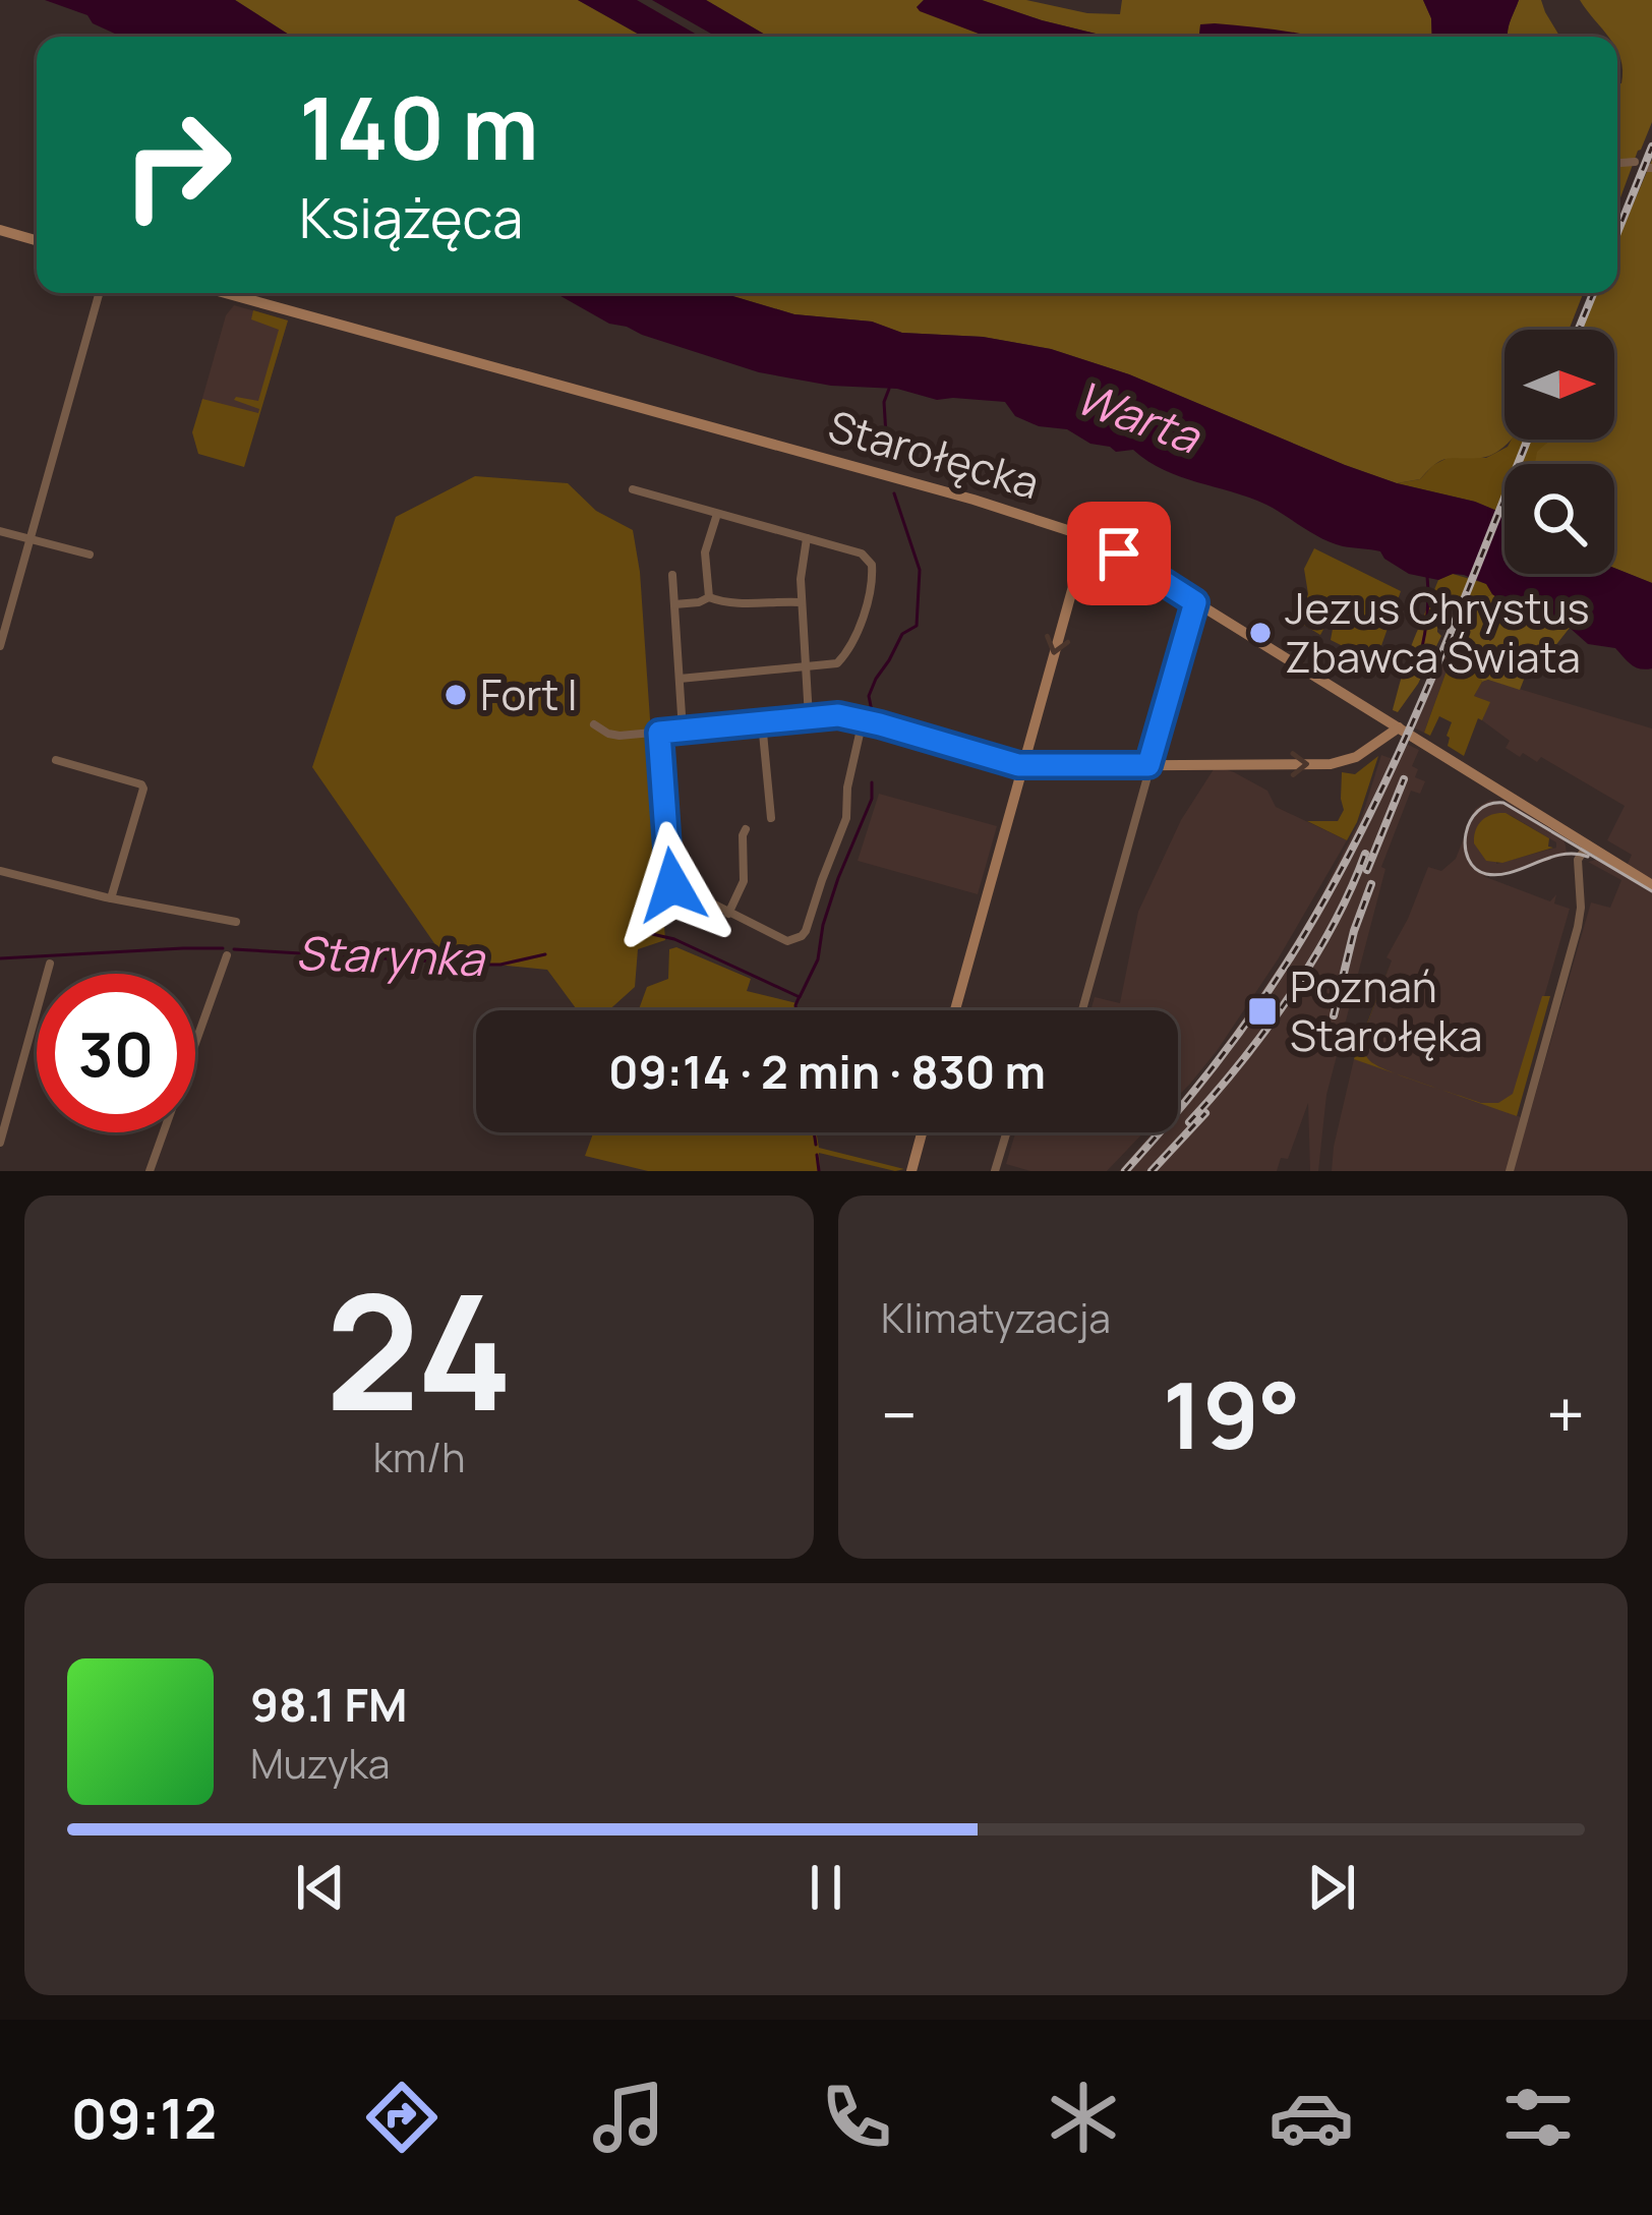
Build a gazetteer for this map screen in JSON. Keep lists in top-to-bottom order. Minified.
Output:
{"streets":{"street":["Starołęcka"]},"water":["Warta","Starynka"],"places":{"other":["Jezus Chrystus Zbawca Świata","Fort I"],"transit":["Poznań Starołęka"]},"north":"right","page":{"turn":["140 m","Książęca"],"limit":"30","trip":"09:14 · 2 min · 830 m","tile":[["24","km/h"],"Klimatyzacja"],"heat":["−","19°","+"],"song":["98.1 FM","Muzyka"],"tabs":"09:12"}}
